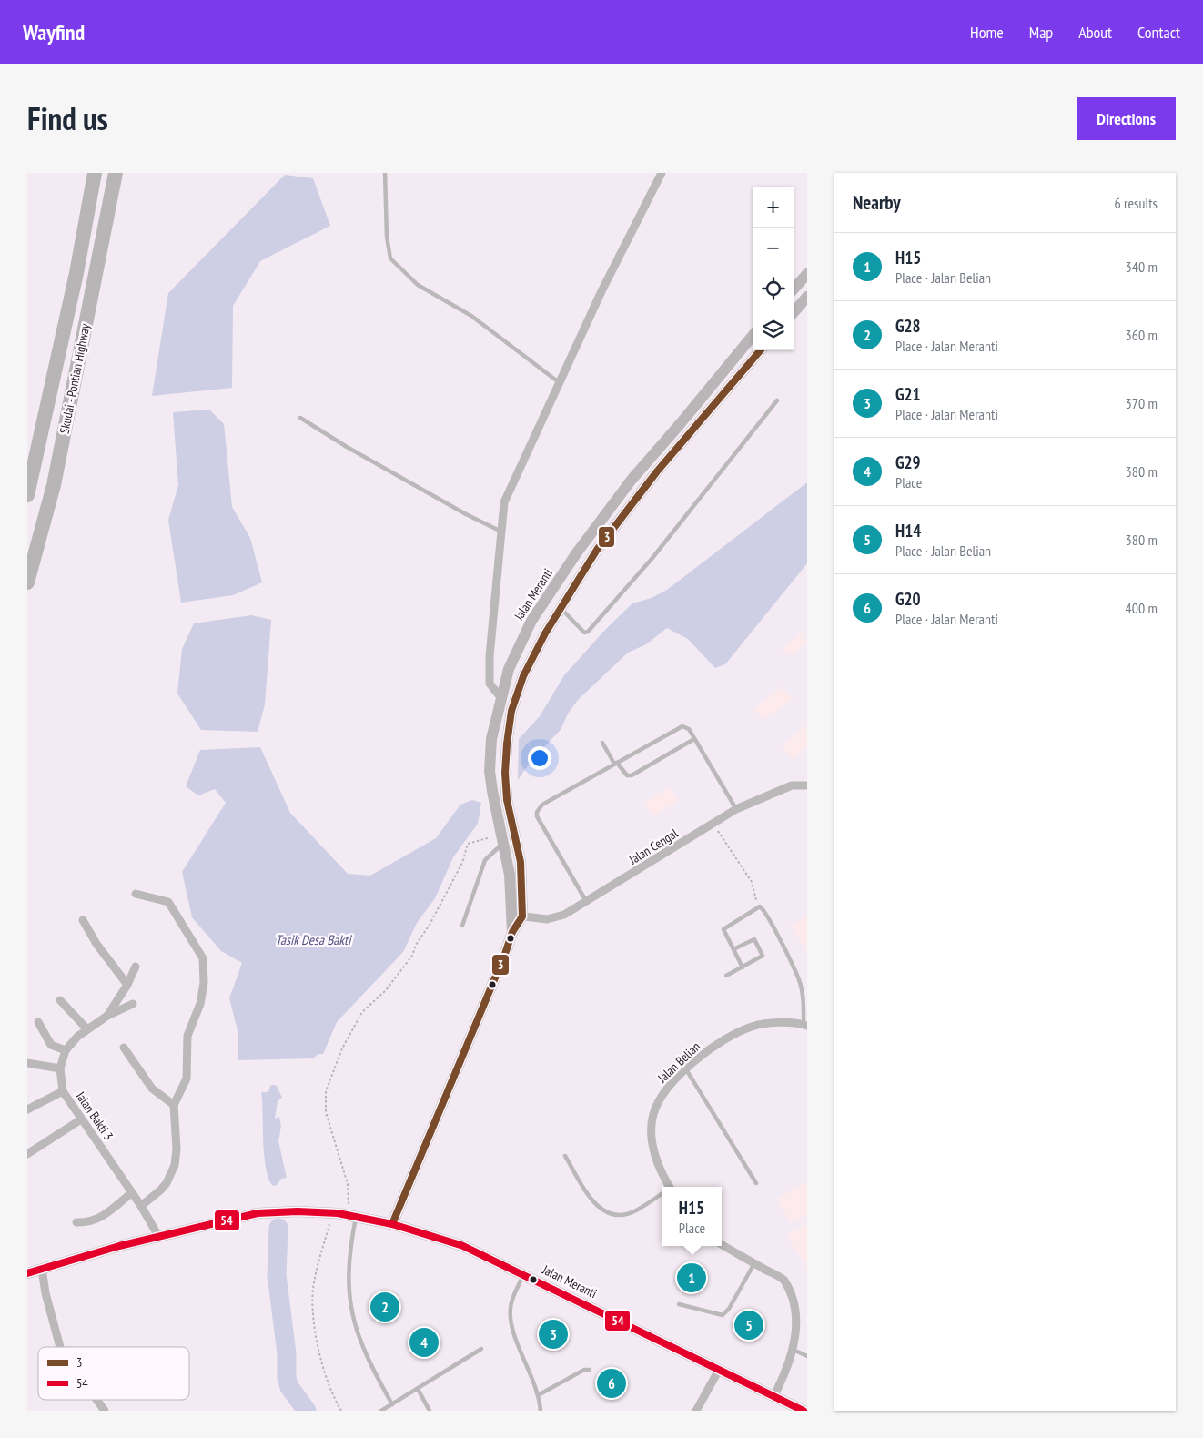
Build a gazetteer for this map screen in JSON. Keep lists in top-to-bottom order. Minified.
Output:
{"streets":{"highway":["Skudai - Pontian Highway"],"street":["Jalan Meranti","Jalan Cengal","Jalan Belian","Jalan Bakti 3"]},"crossings":[["Jalan Meranti","Jalan Cengal"],["Jalan Meranti","Jalan Bakti 3"]],"water":["Tasik Desa Bakti"],"lines":["transit line 3","transit line 54"],"legend":["3","54"],"page":{"header":"Wayfind","nav":["Home","Map","About","Contact"],"title":"Find us","buttons":"Directions","heading":["Nearby","6 results"],"map_buttons":["+","−"],"list":[{"mark":"1","name":"H15","note":"Place · Jalan Belian","value":"340 m"},{"mark":"2","name":"G28","note":"Place · Jalan Meranti","value":"360 m"},{"mark":"3","name":"G21","note":"Place · Jalan Meranti","value":"370 m"},{"mark":"4","name":"G29","note":"Place","value":"380 m"},{"mark":"5","name":"H14","note":"Place · Jalan Belian","value":"380 m"},{"mark":"6","name":"G20","note":"Place · Jalan Meranti","value":"400 m"}],"popup":["H15","Place"],"pins":["1","2","5","3","4","6"]}}
